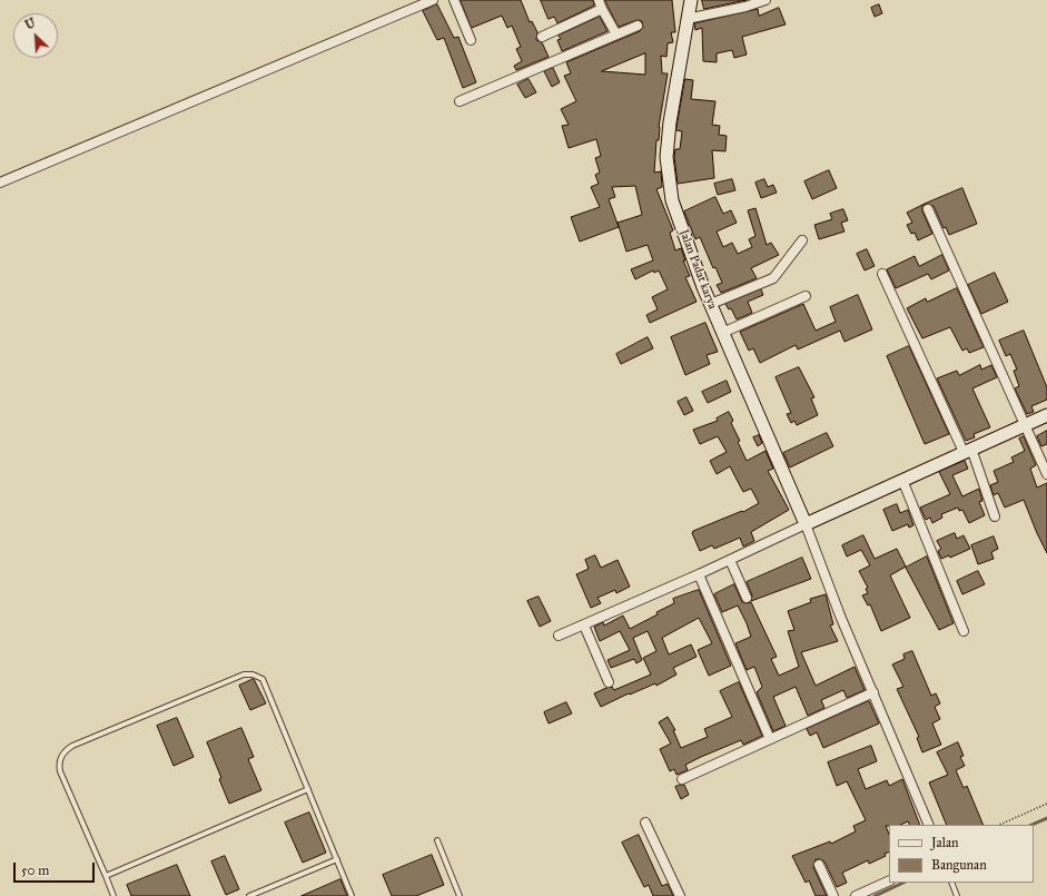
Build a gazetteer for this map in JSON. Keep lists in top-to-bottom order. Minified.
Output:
{"streets":{"main road":["Jalan Padat karya"]},"legend":["Jalan","Bangunan"],"scale_bar":"50 m","north":"top left"}
